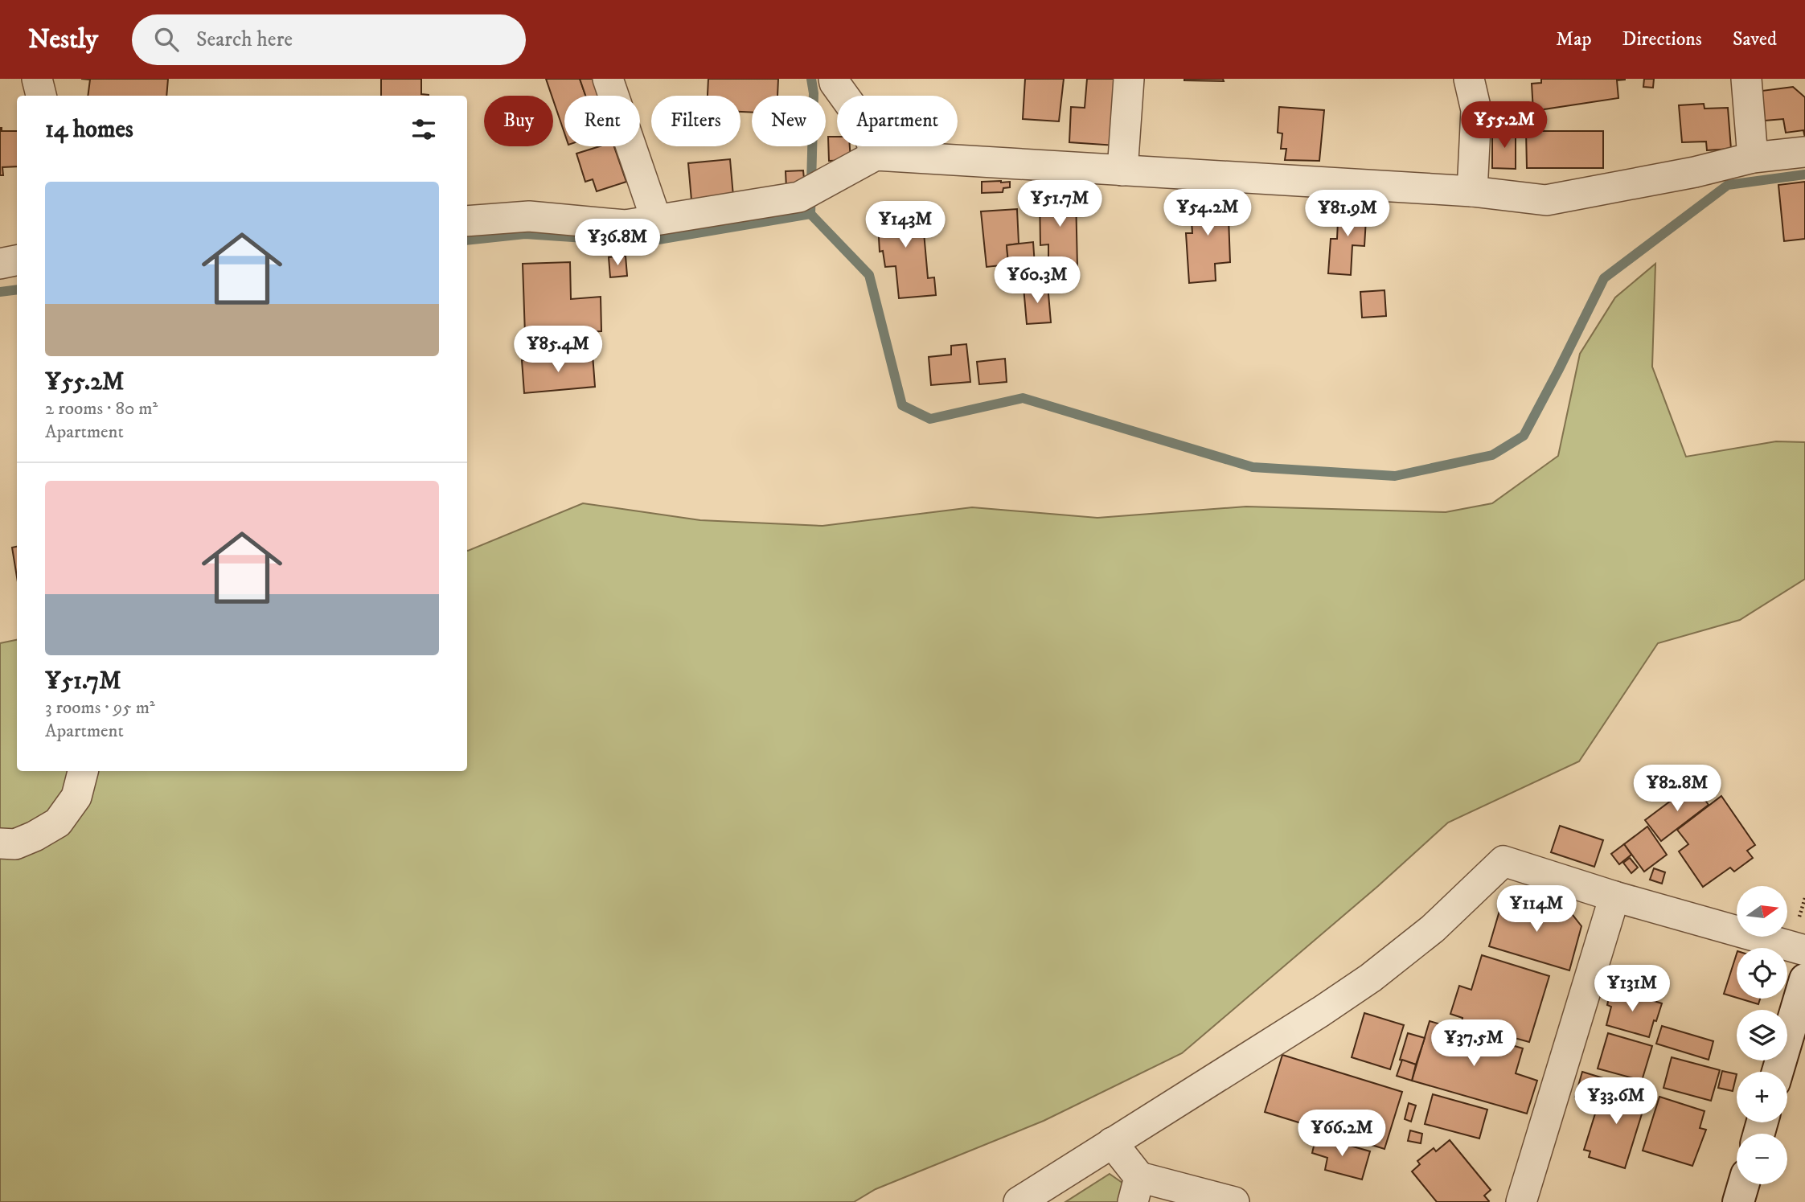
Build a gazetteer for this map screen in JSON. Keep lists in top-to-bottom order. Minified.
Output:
{"north":"right","page":{"header":"Nestly","search":"Search here","nav":["Map","Directions","Saved"],"chip":["Buy","Rent","Filters","New","Apartment"],"heading":"14 homes","price":["¥55.2M","¥51.7M","¥54.2M","¥81.9M","¥143M","¥36.8M","¥60.3M","¥85.4M","¥82.8M","¥114M","¥131M","¥37.5M","¥33.6M","¥66.2M"],"list":[{"name":"¥55.2M","note":"2 rooms · 80 m² · Apartment"},{"name":"¥51.7M","note":"3 rooms · 95 m² · Apartment"}],"map_buttons":["+","−"]}}
